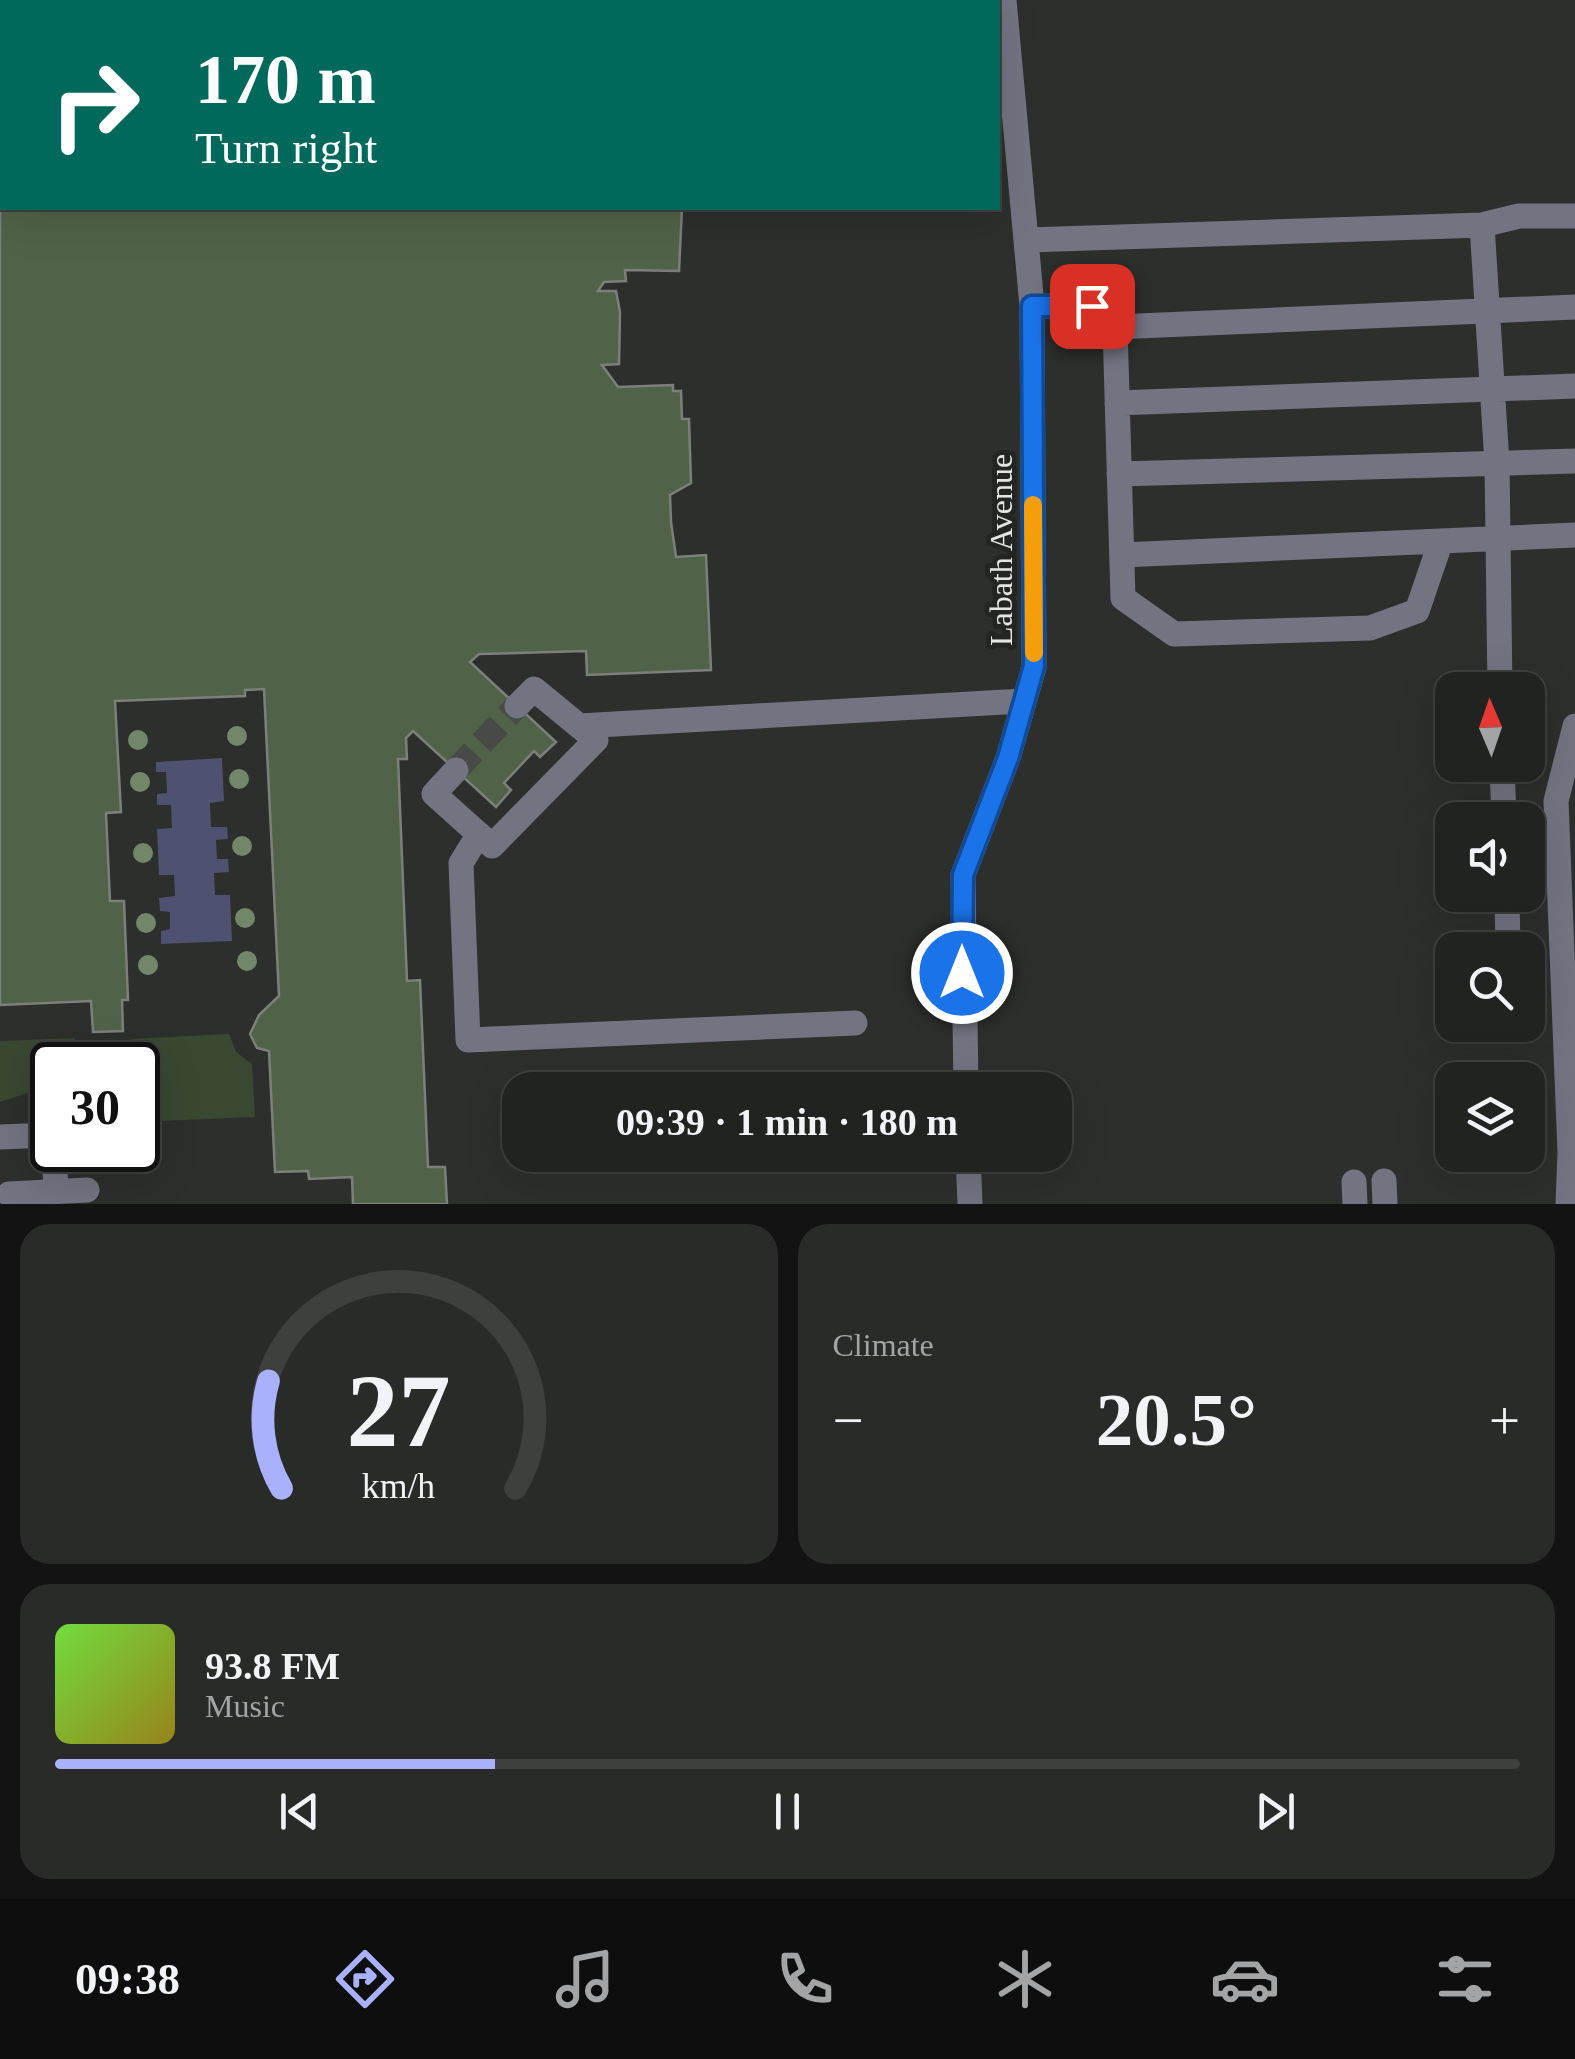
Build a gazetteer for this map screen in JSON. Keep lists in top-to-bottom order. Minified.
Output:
{"streets":{"street":["Labath Avenue"]},"north":"top","page":{"turn":["170 m","Turn right"],"limit":"30","trip":"09:39 · 1 min · 180 m","tile":"Climate","heat":["−","20.5°","+"],"song":["93.8 FM","Music"],"tabs":"09:38","gauge":["27","km/h"]}}
